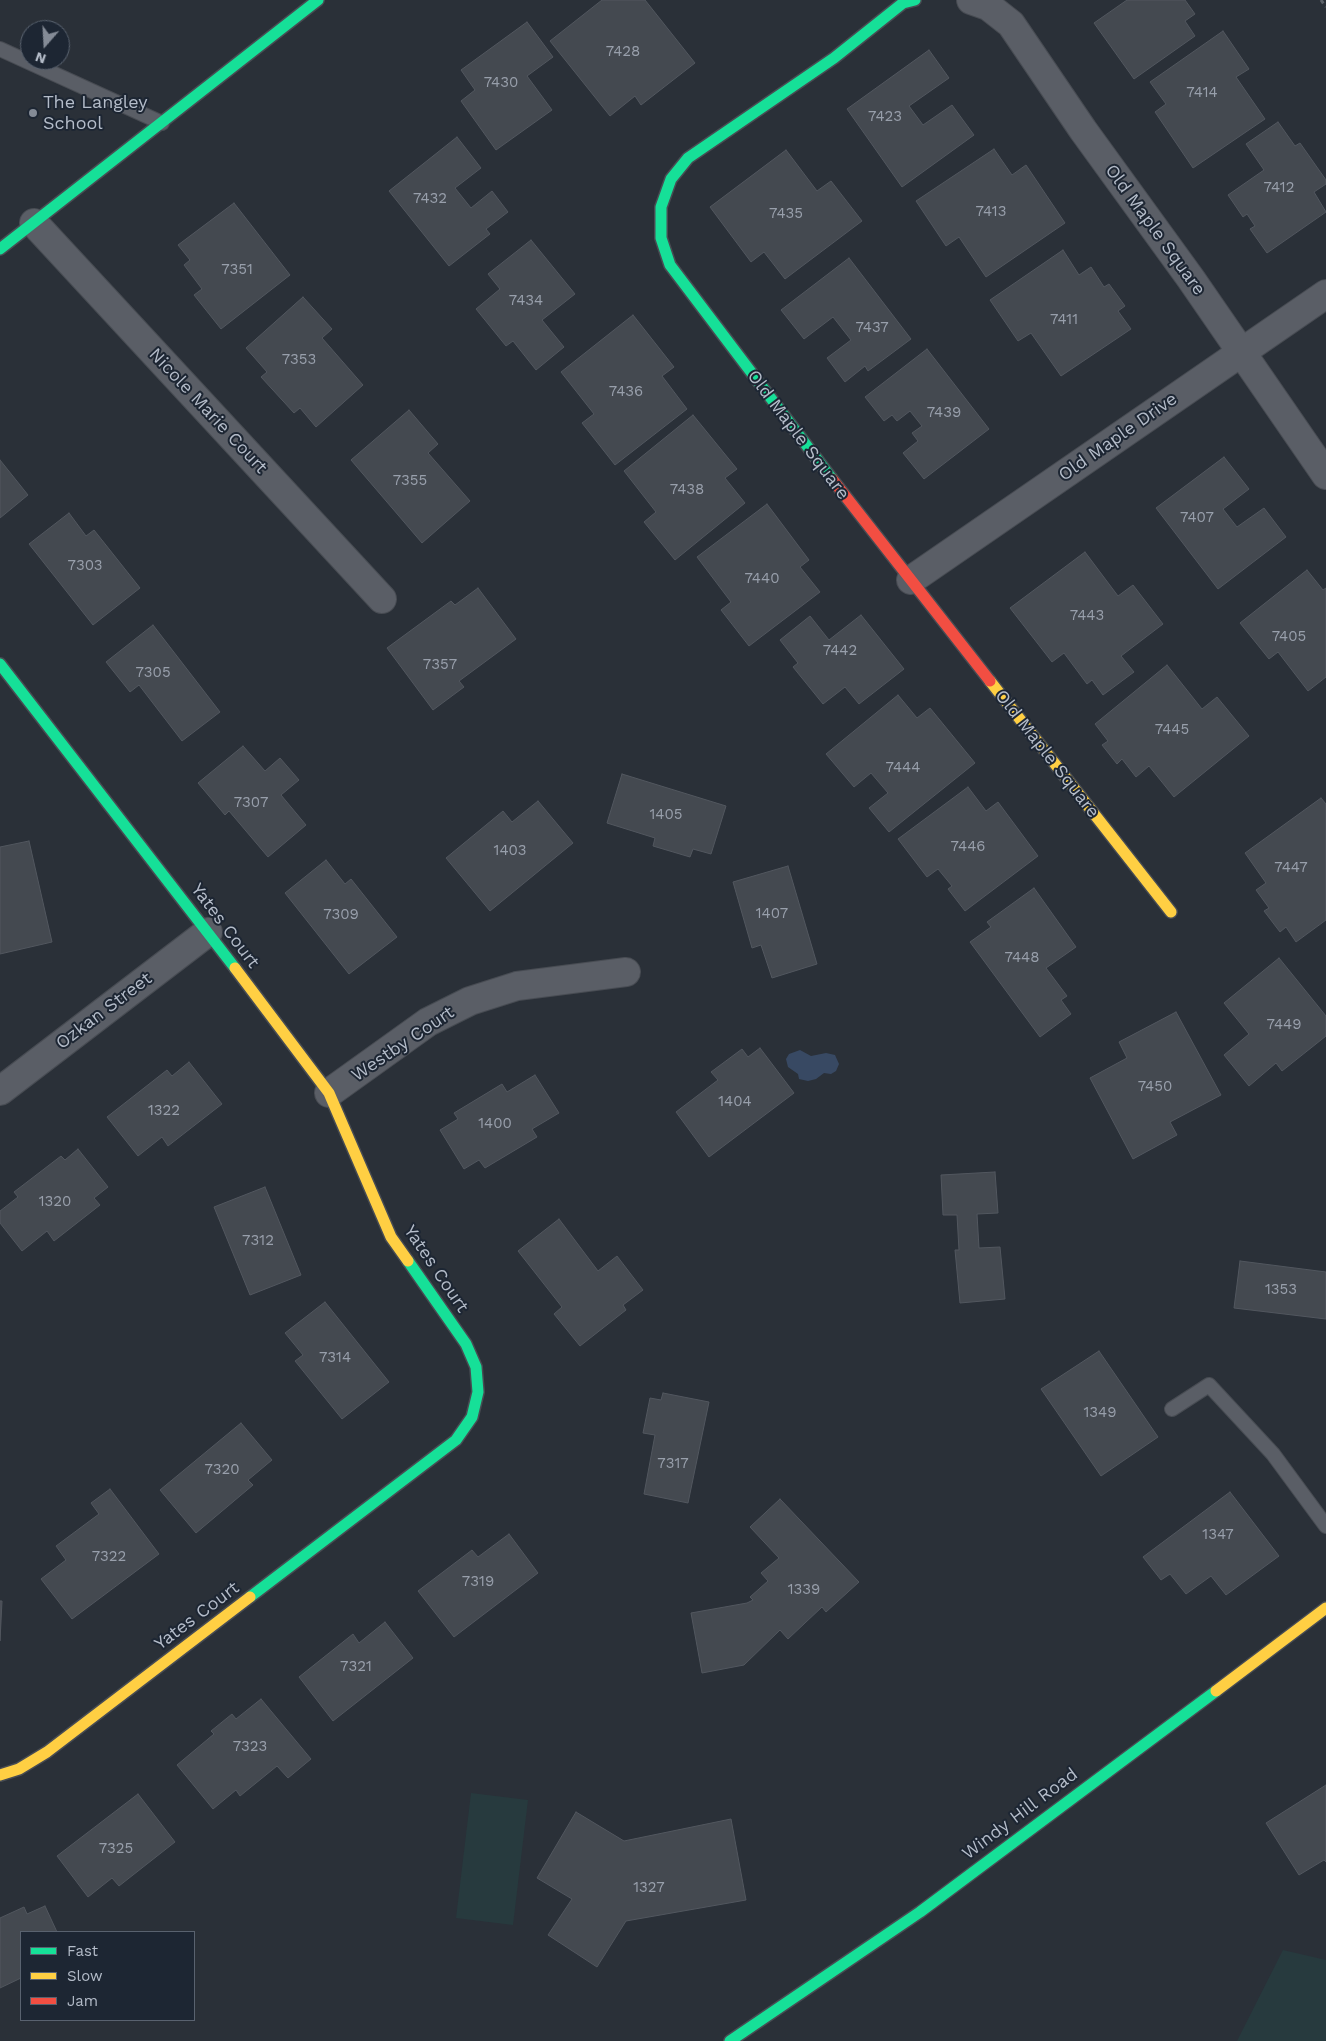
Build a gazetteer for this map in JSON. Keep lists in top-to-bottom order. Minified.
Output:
{"streets":{"street":["Old Maple Square","Nicole Marie Court","Old Maple Drive","Yates Court","Ozkan Street","Westby Court","Windy Hill Road"]},"crossings":[["Old Maple Square","Old Maple Drive"],["Yates Court","Ozkan Street"],["Yates Court","Westby Court"]],"places":["The Langley School"],"house_numbers":["7428","7430","7414","7423","7412","7432","7413","7435","7351","7434","7411","7437","7353","7436","7439","7355","7438","7407","7303","7440","7443","7405","7442","7357","7305","7445","7444","7307","1405","7446","1403","7447","1407","7309","7448","7449","7450","1404","1322","1400","1320","7312","1353","7314","1349","7317","7320","1347","7322","7319","1339","7321","7323","7325","1327"],"legend":["Fast","Slow","Jam"],"north":"bottom"}
